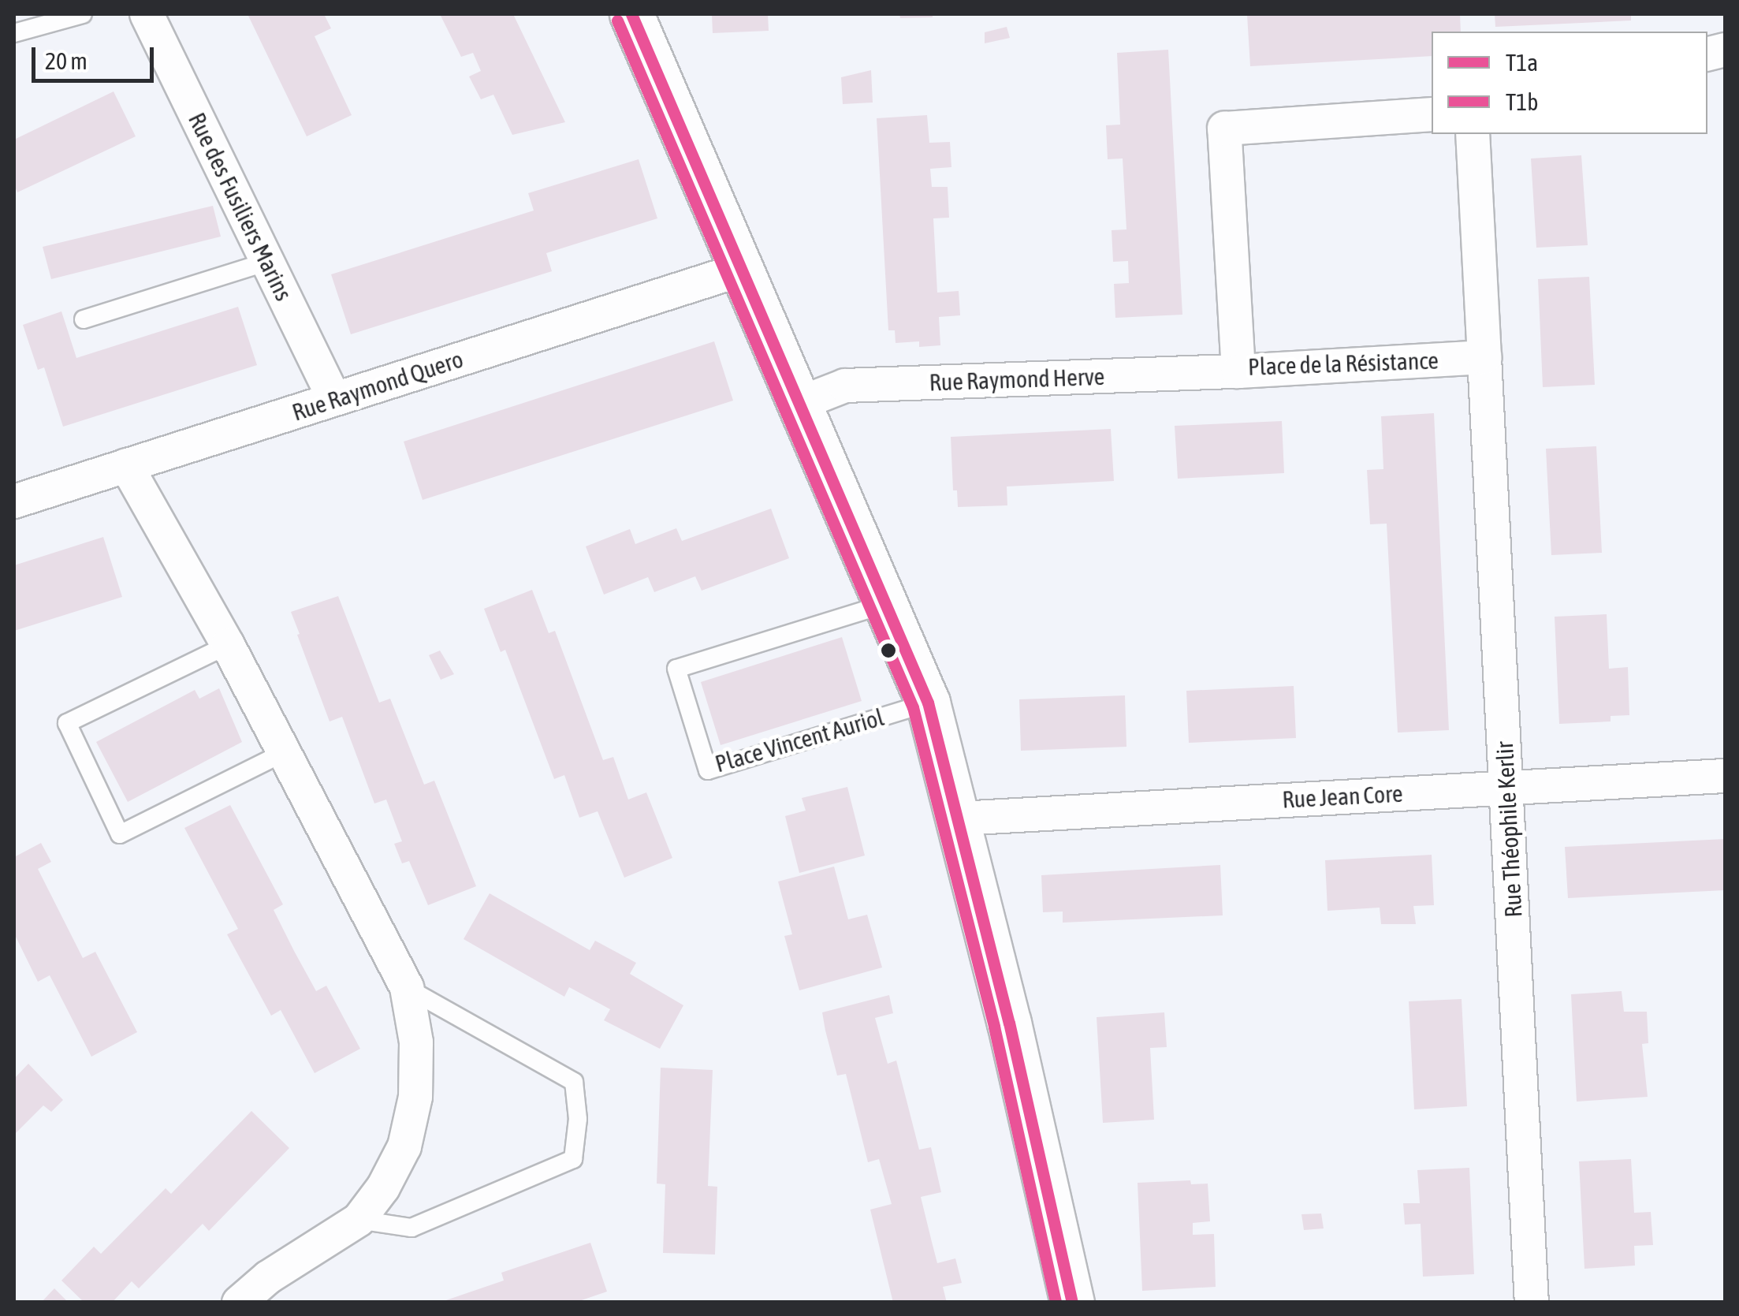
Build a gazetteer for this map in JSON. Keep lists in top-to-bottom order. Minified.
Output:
{"streets":{"street":["Rue des Fusiliers Marins","Place de la Résistance","Rue Raymond Herve","Rue Raymond Quero","Rue Jean Core","Rue Théophile Kerlir"],"lane":["Place Vincent Auriol"]},"crossings":[["Rue des Fusiliers Marins","Rue Raymond Quero"],["Place de la Résistance","Rue Raymond Herve"],["Place de la Résistance","Rue Théophile Kerlir"],["Rue Jean Core","Rue Théophile Kerlir"]],"lines":["transit line T1a","transit line T1b"],"legend":["T1a","T1b"],"scale_bar":"20 m"}
